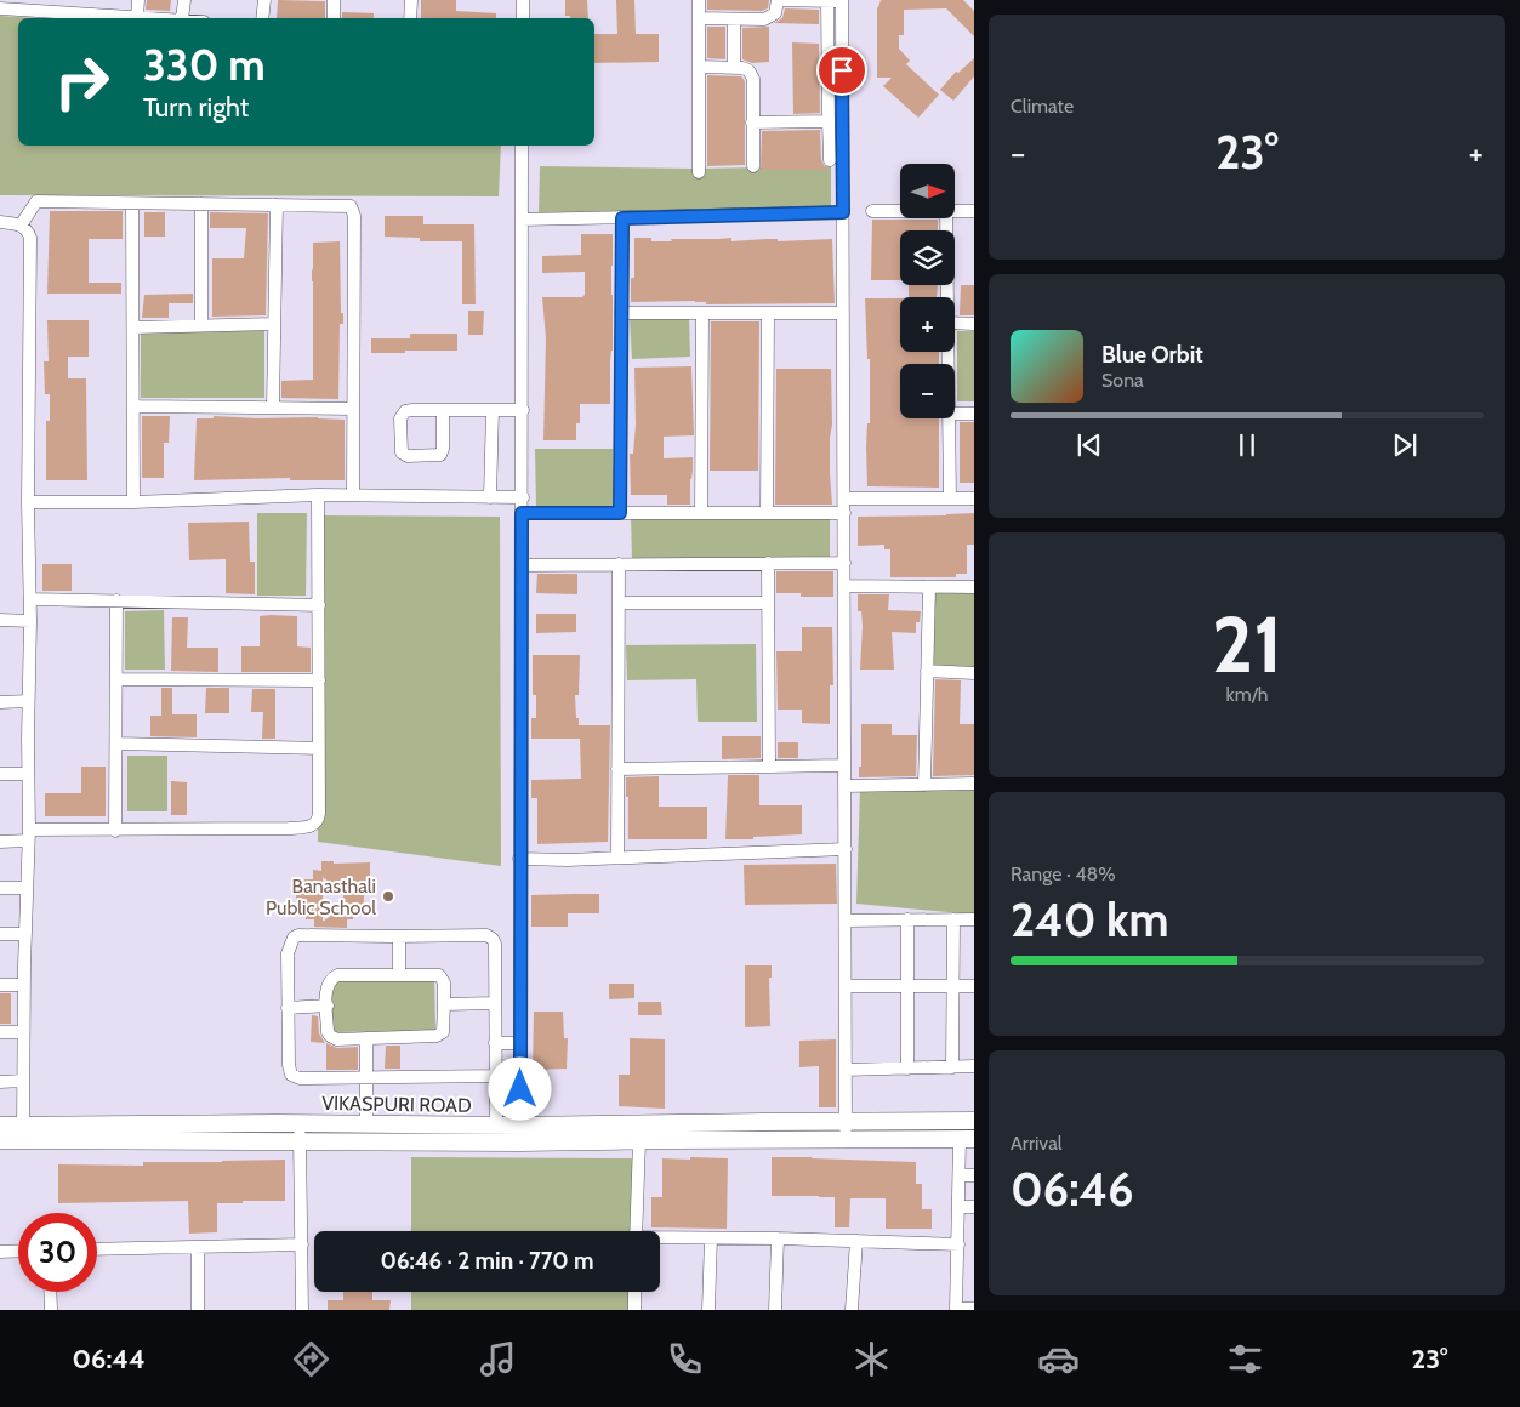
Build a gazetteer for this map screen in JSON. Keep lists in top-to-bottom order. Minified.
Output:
{"streets":{"street":["VIKASPURI ROAD"]},"places":["Banasthali Public School"],"north":"right","page":{"tile":["Climate",["21","km/h"],["Range · 48%","240 km"],["Arrival","06:46"]],"turn":["330 m","Turn right"],"heat":["−","23°","+"],"map_buttons":["+","−"],"song":["Blue Orbit","Sona"],"limit":"30","trip":"06:46 · 2 min · 770 m","tabs":["06:44","23°"]}}
